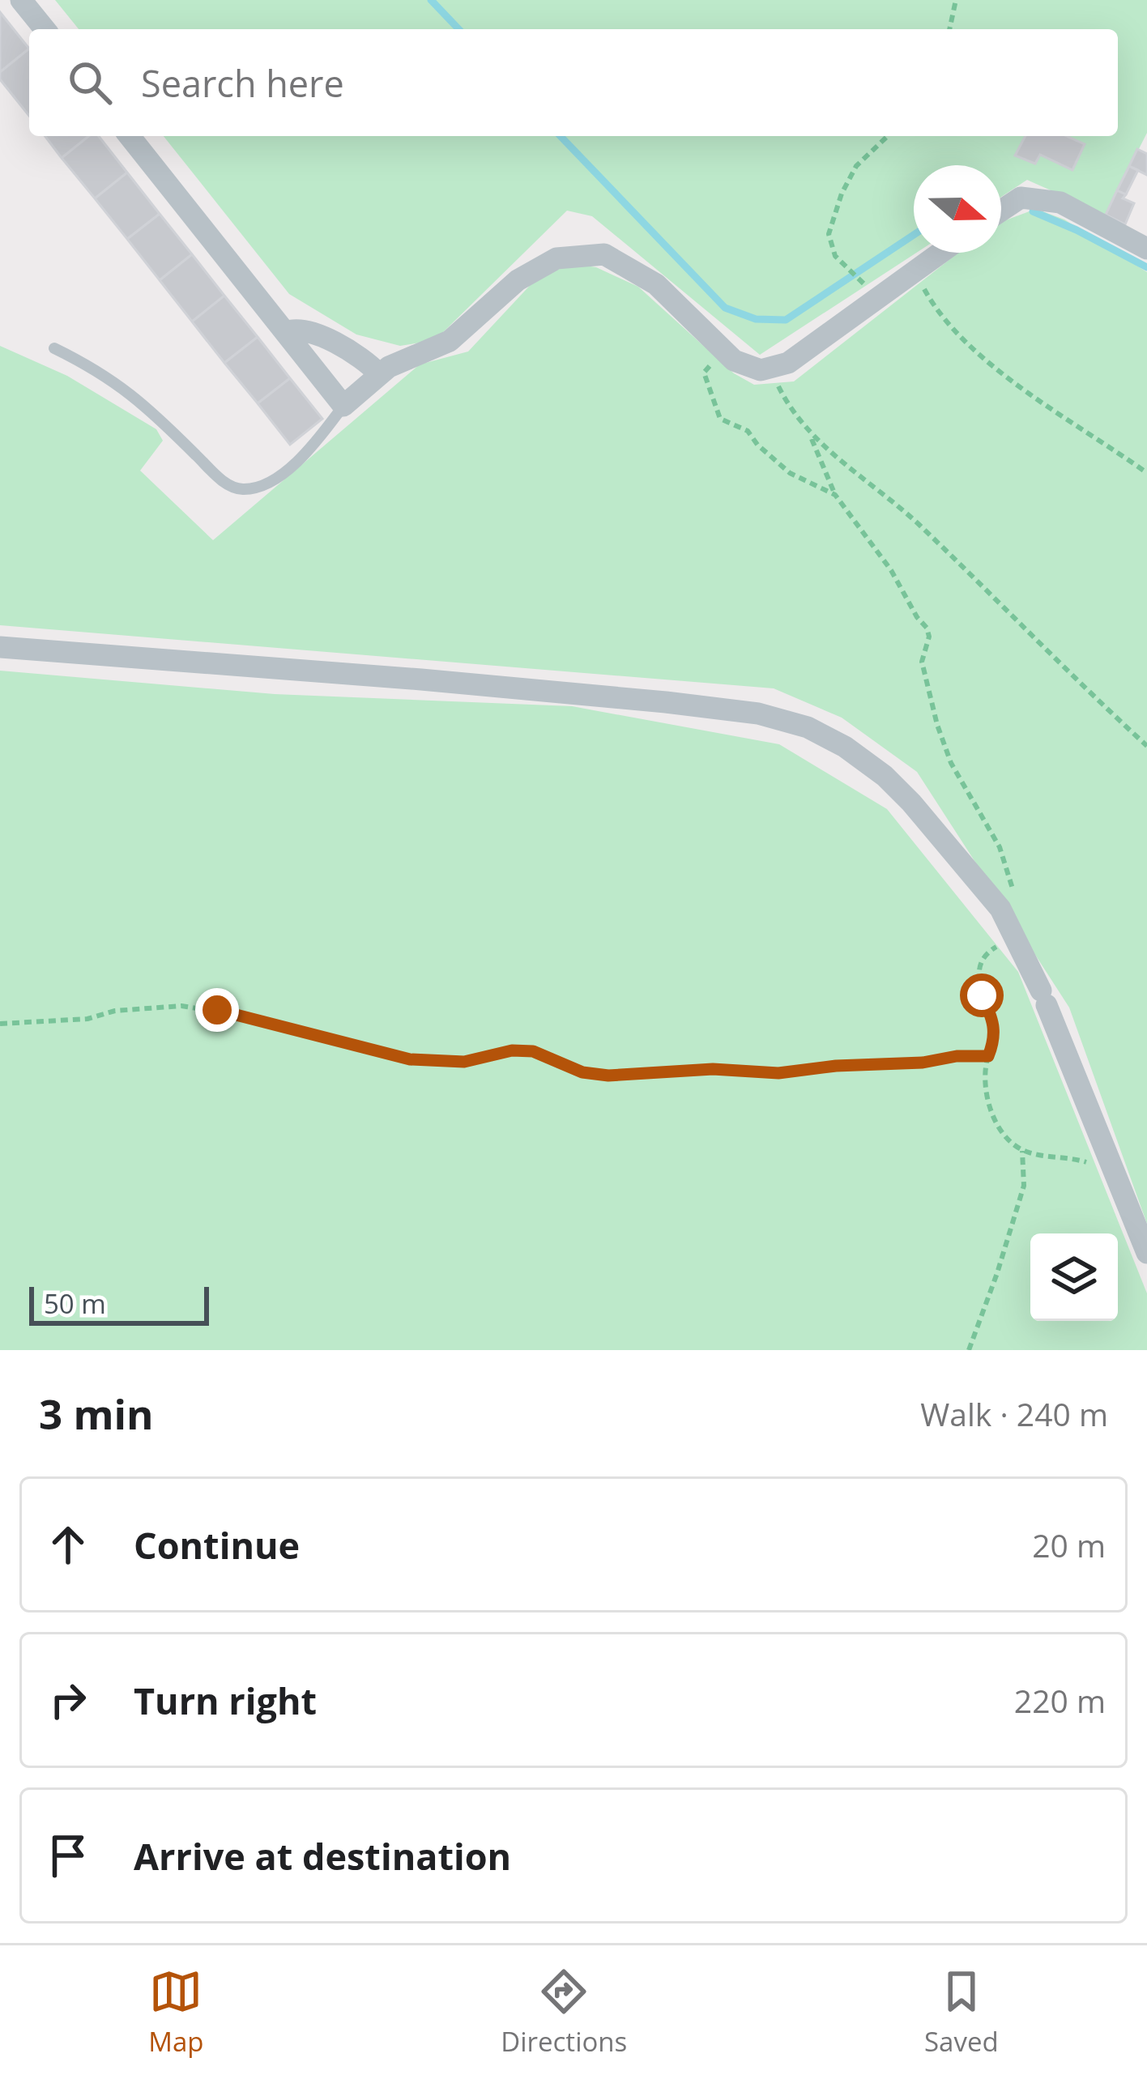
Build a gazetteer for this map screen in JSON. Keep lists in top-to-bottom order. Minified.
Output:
{"scale_bar":"50 m","north":"right","page":{"search":"Search here","scale":"50 m","heading":["3 min","Walk · 240 m"],"list":[["Continue","20 m"],["Turn right","220 m"],"Arrive at destination"],"nav":["Map","Directions","Saved"]}}
